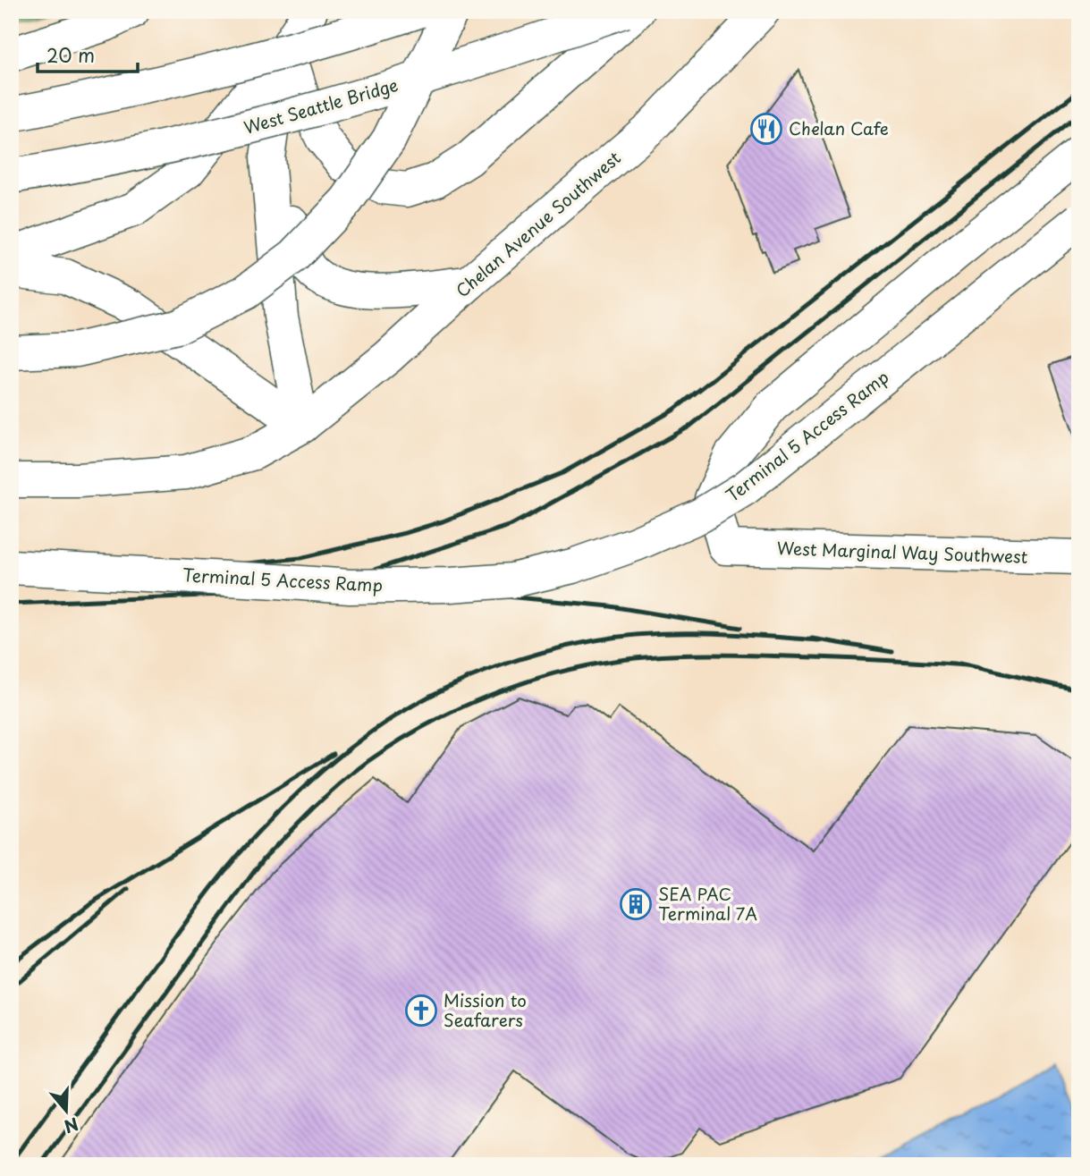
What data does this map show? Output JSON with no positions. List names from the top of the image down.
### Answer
{
  "streets": {
    "main road": [
      "West Seattle Bridge",
      "Chelan Avenue Southwest",
      "Terminal 5 Access Ramp",
      "West Marginal Way Southwest"
    ]
  },
  "places": {
    "restaurant": ["Chelan Cafe"],
    "building": ["SEA PAC Terminal 7A"],
    "church": ["Mission to Seafarers"]
  },
  "scale_bar": "20 m",
  "north": "bottom"
}
